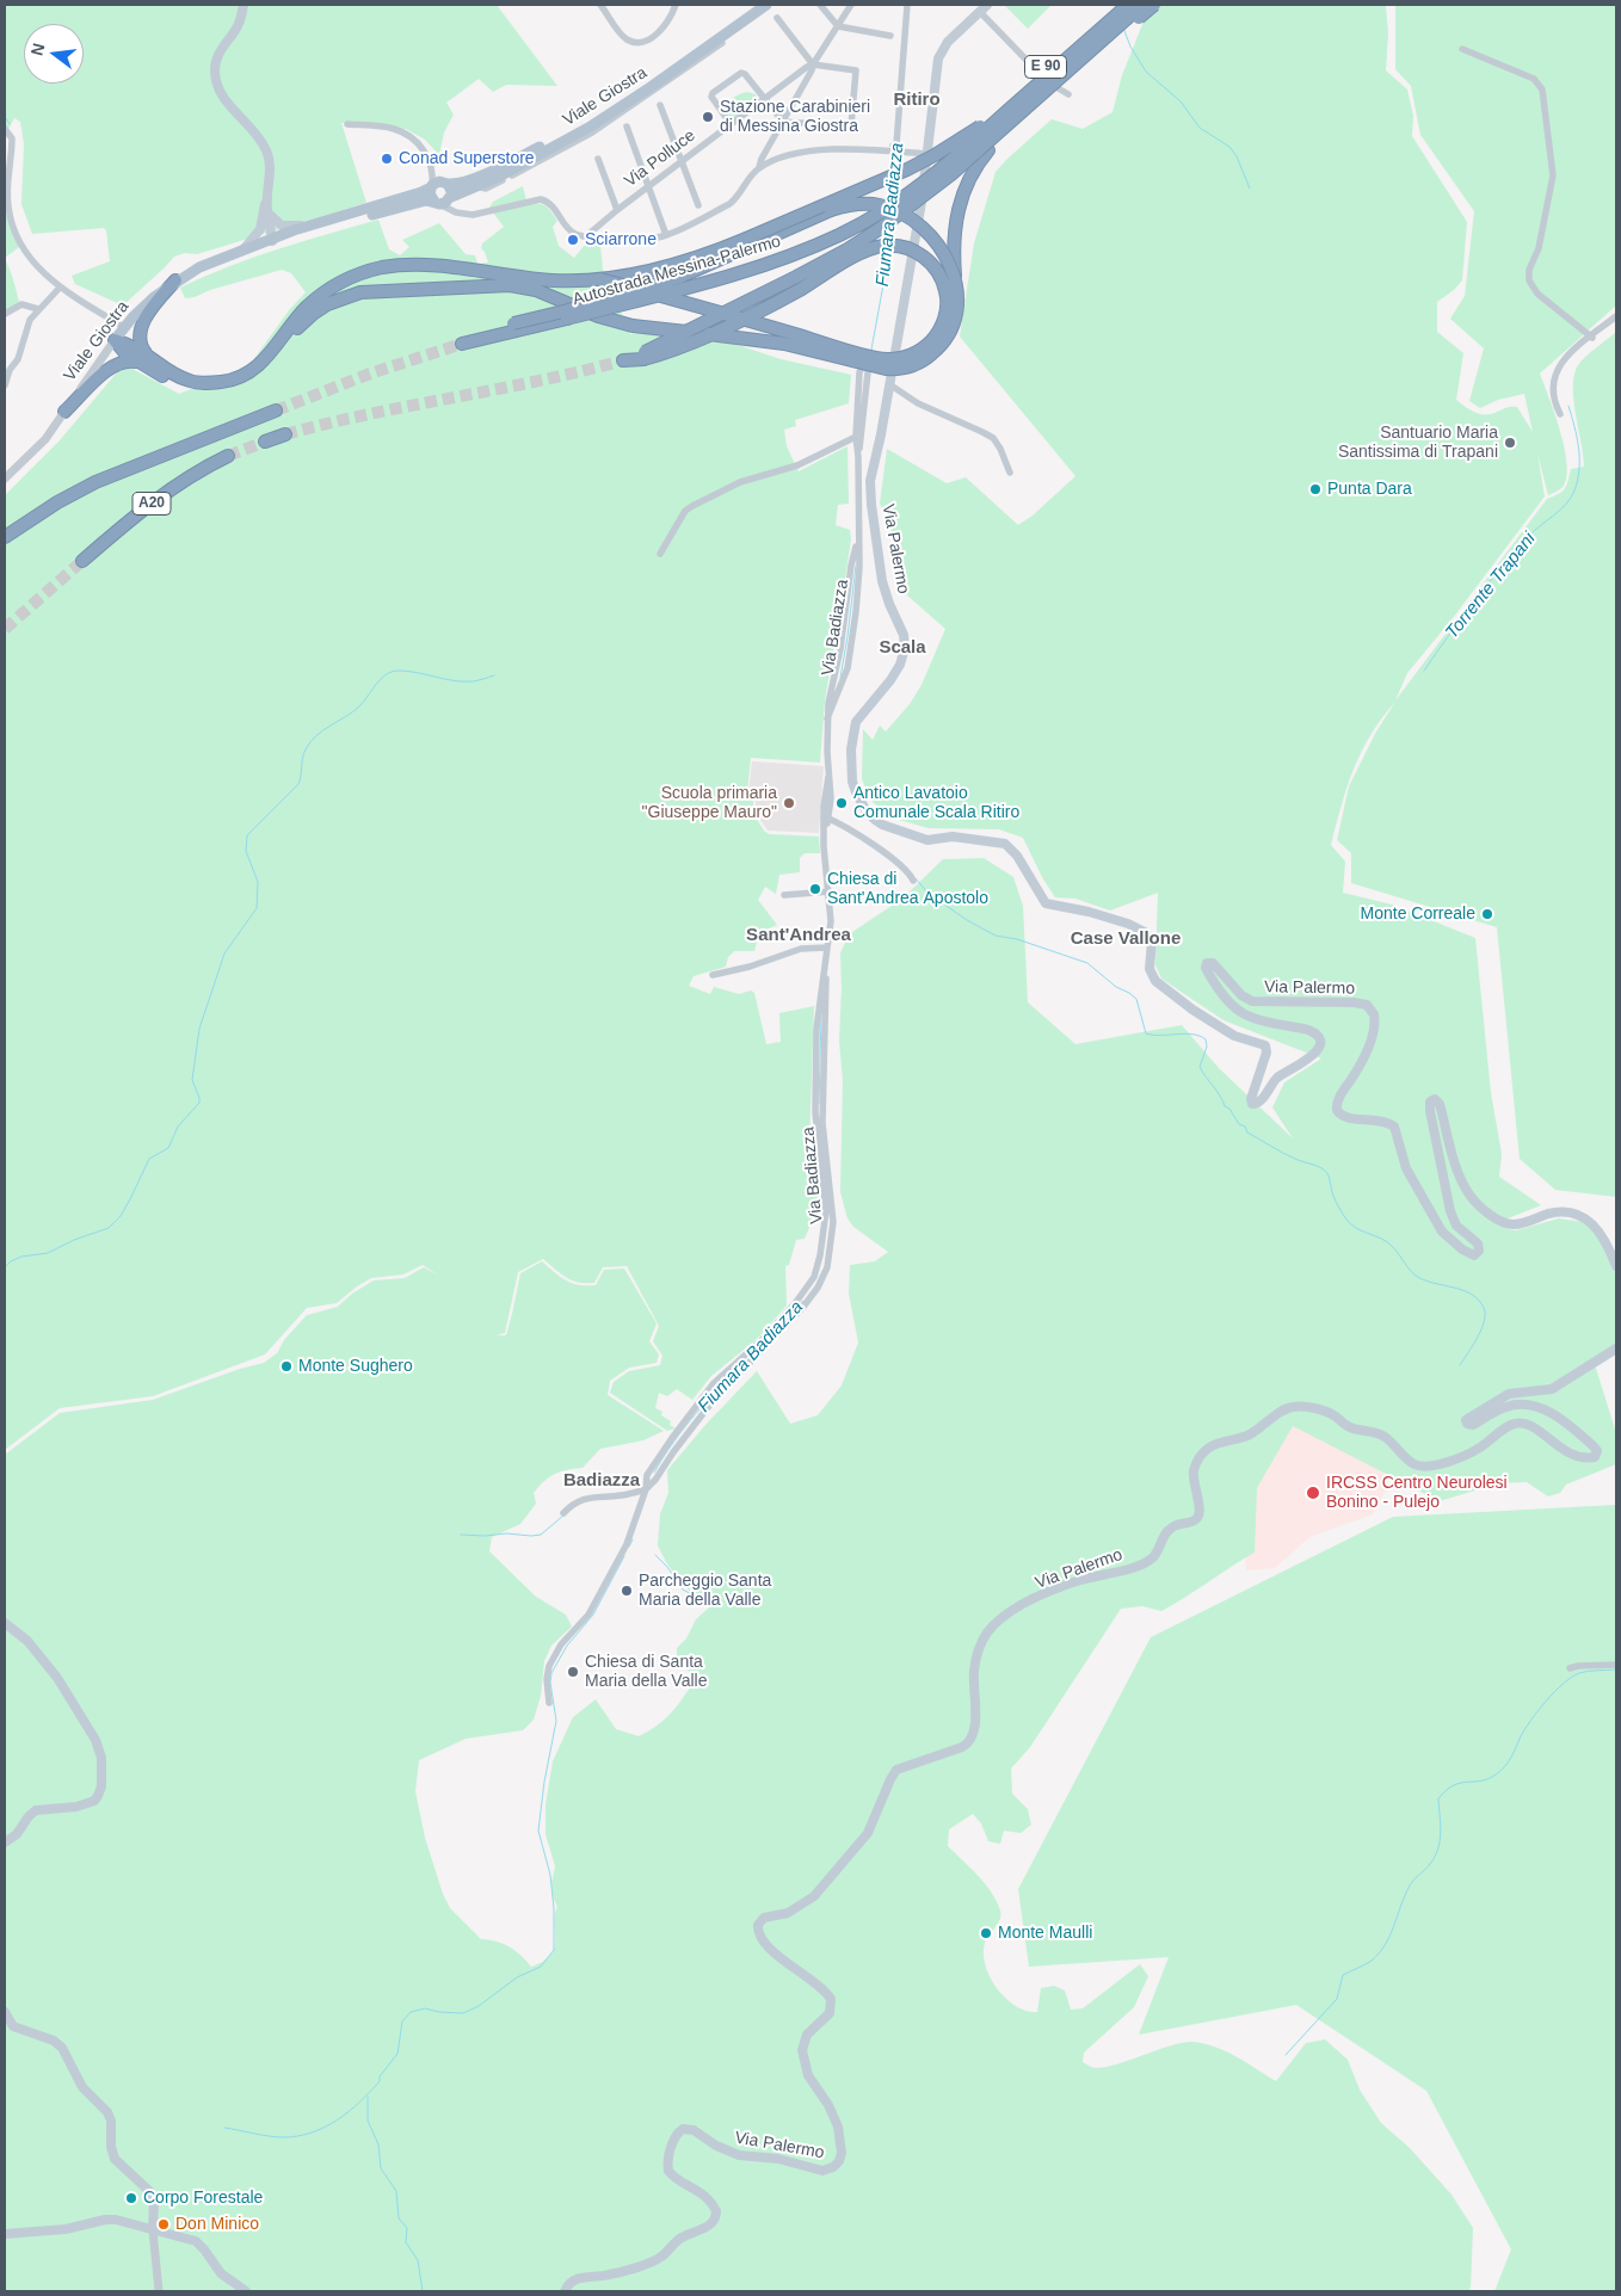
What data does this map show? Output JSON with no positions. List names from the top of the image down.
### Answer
{
  "streets": {
    "highway": ["E 90", "Autostrada Messina-Palermo", "A20"],
    "main road": ["Viale Giostra", "Via Palermo"],
    "street": ["Via Polluce", "Via Badiazza"]
  },
  "districts": [
    "Ritiro",
    "Scala",
    "Sant'Andrea",
    "Case Vallone",
    "Badiazza"
  ],
  "water": ["Fiumara Badiazza", "Torrente Trapani"],
  "places": [
    "Stazione Carabinieri di Messina Giostra",
    "Conad Superstore",
    "Sciarrone",
    "Santuario Maria Santissima di Trapani",
    "Punta Dara",
    "Scuola primaria \"Giuseppe Mauro\"",
    "Antico Lavatoio Comunale Scala Ritiro",
    "Chiesa di Sant'Andrea Apostolo",
    "Monte Correale",
    "Monte Sughero",
    "IRCSS Centro Neurolesi Bonino - Pulejo",
    "Parcheggio Santa Maria della Valle",
    "Chiesa di Santa Maria della Valle",
    "Monte Maulli",
    "Corpo Forestale",
    "Don Minico"
  ],
  "north": "left"
}
